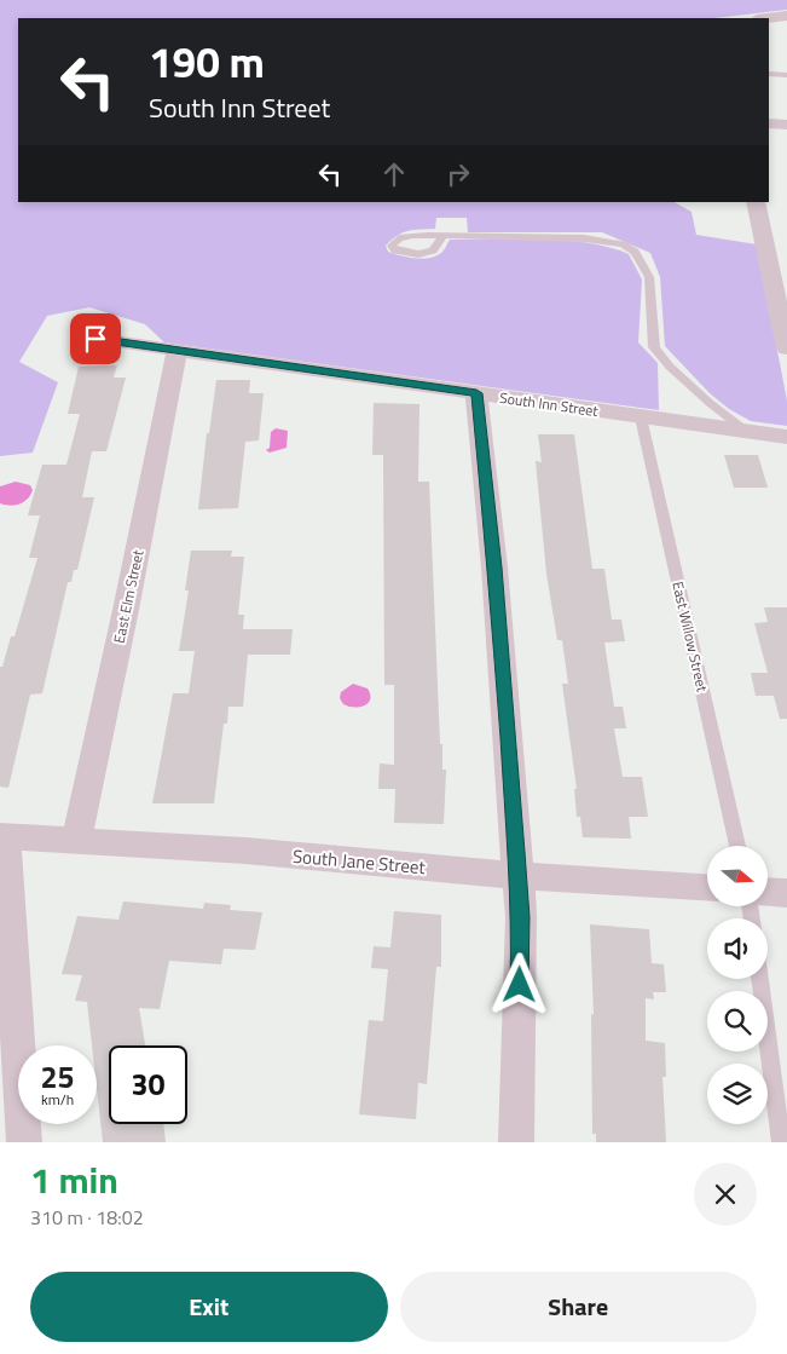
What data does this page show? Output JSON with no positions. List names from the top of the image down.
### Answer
{
  "streets": {
    "street": ["South Inn Street", "East Elm Street", "South Jane Street"],
    "lane": ["East Willow Street"]
  },
  "crossings": [
    ["South Inn Street", "East Elm Street"],
    ["South Inn Street", "East Willow Street"],
    ["East Elm Street", "South Jane Street"]
  ],
  "north": "right",
  "page": {
    "turn": ["190 m", "South Inn Street"],
    "speed": "25 km/h",
    "limit": "30",
    "heading": ["1 min", "310 m · 18:02"],
    "buttons": ["Exit", "Share"]
  }
}
